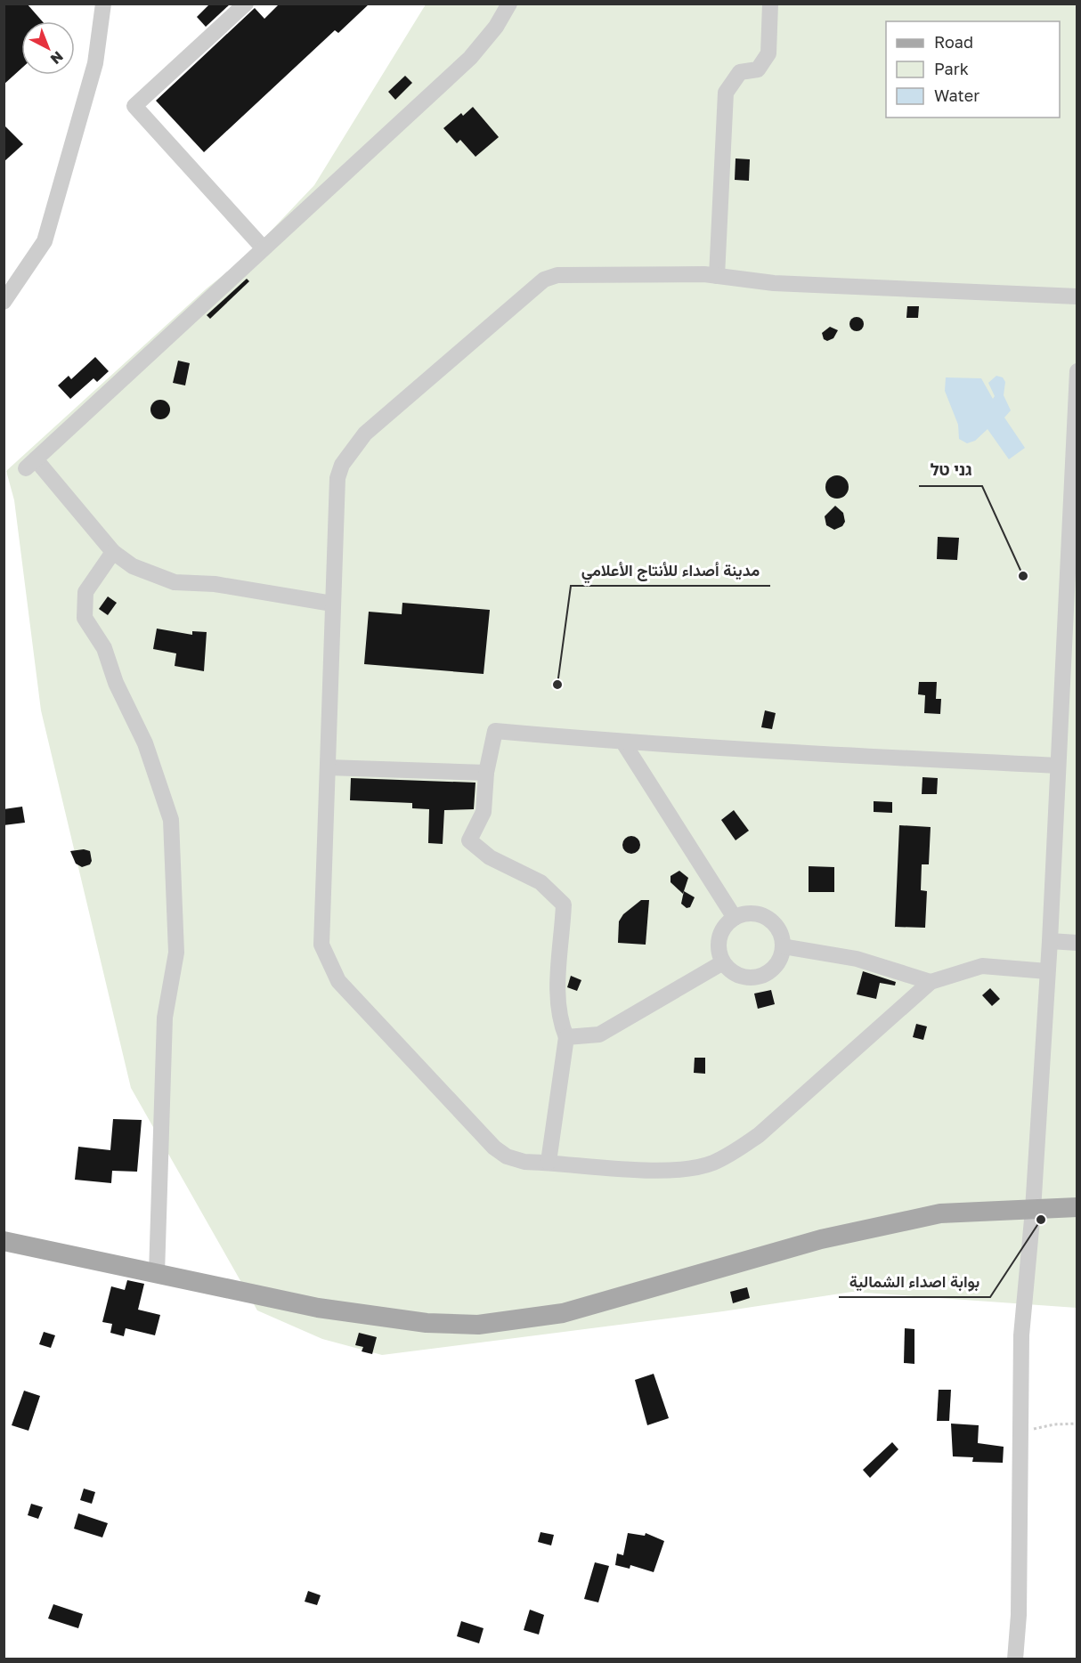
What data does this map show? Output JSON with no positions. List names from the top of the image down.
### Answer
{
  "places": ["גני טל", "مدينة أصداء للأنتاج الأعلامي", "بوابة اصداء الشمالية"],
  "legend": ["Road", "Park", "Water"],
  "north": "bottom right"
}
